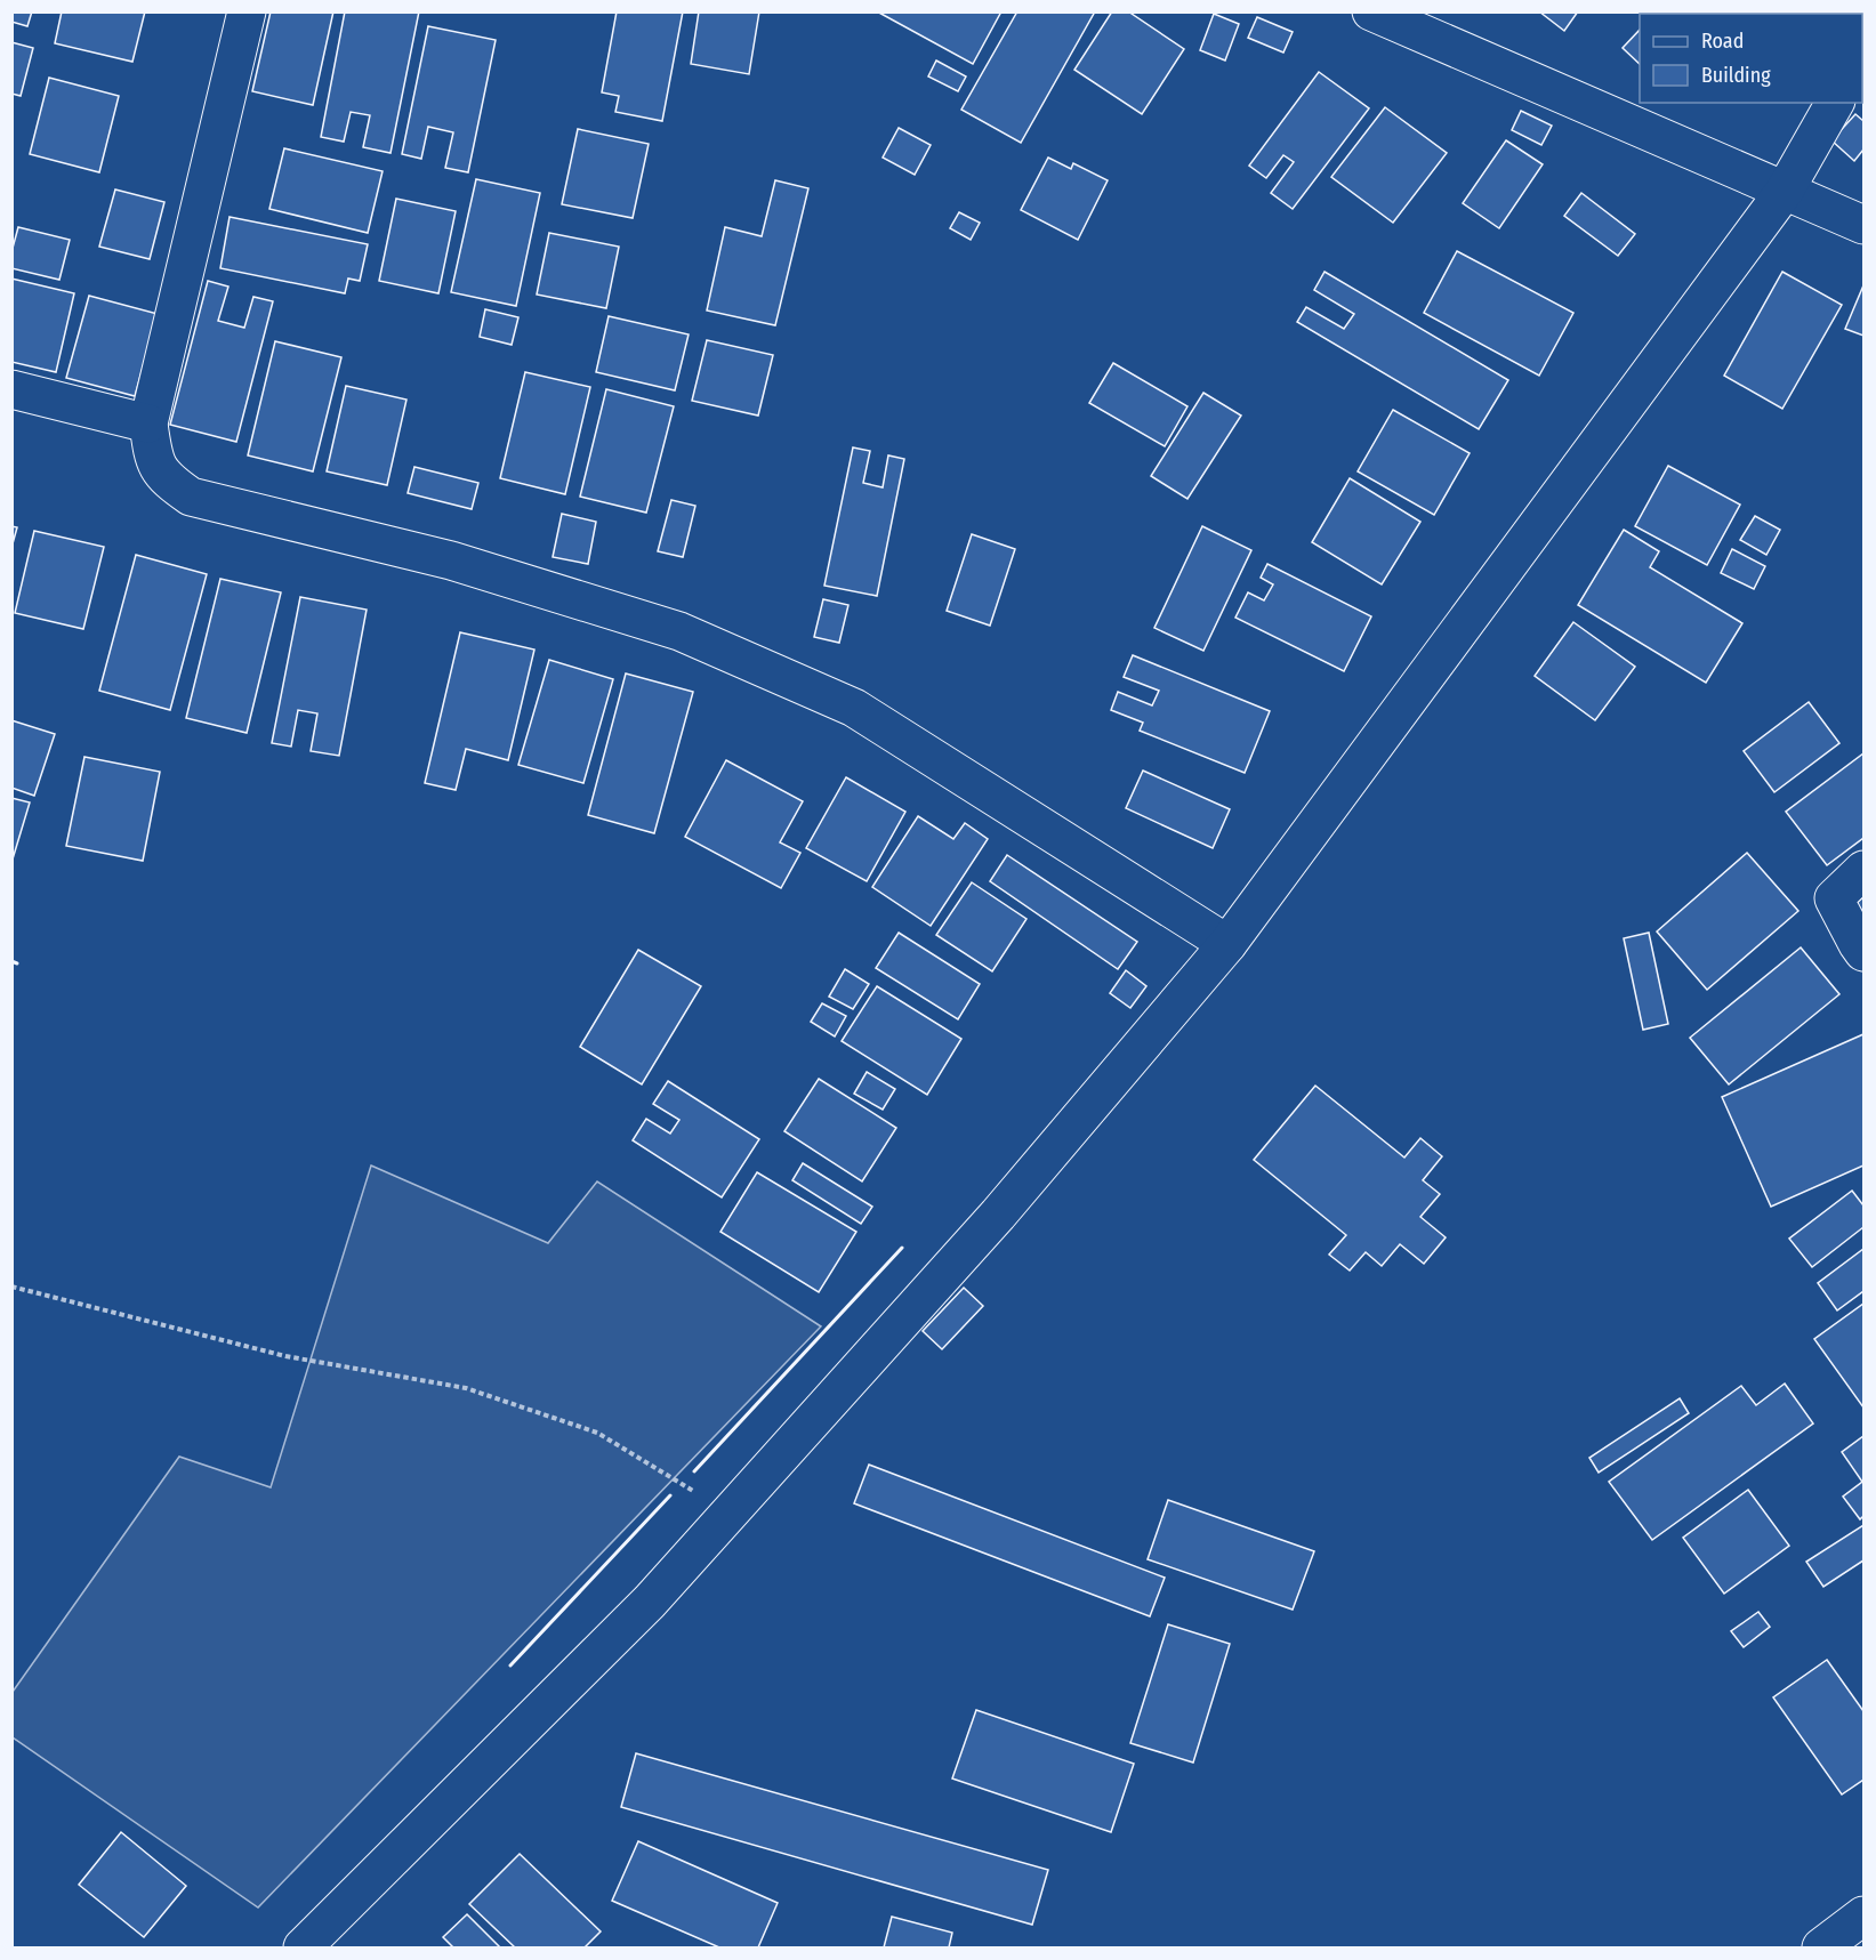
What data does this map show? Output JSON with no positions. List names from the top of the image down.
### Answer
{
  "legend": ["Road", "Building"]
}
